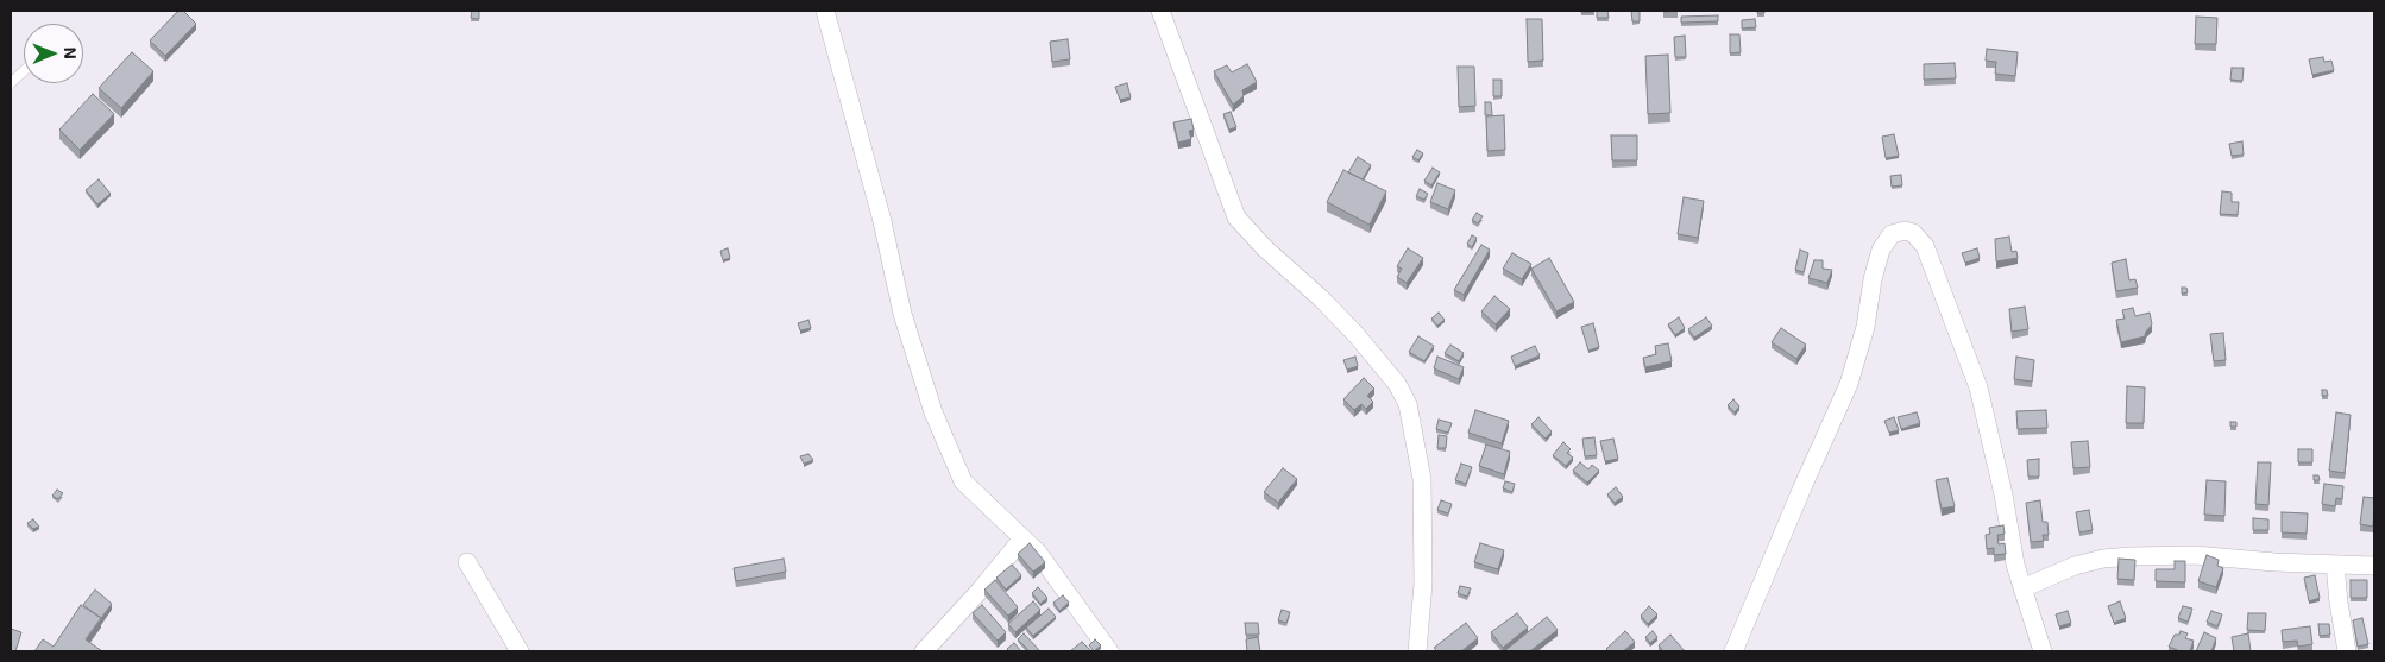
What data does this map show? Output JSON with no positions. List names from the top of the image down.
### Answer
{
  "north": "right"
}
